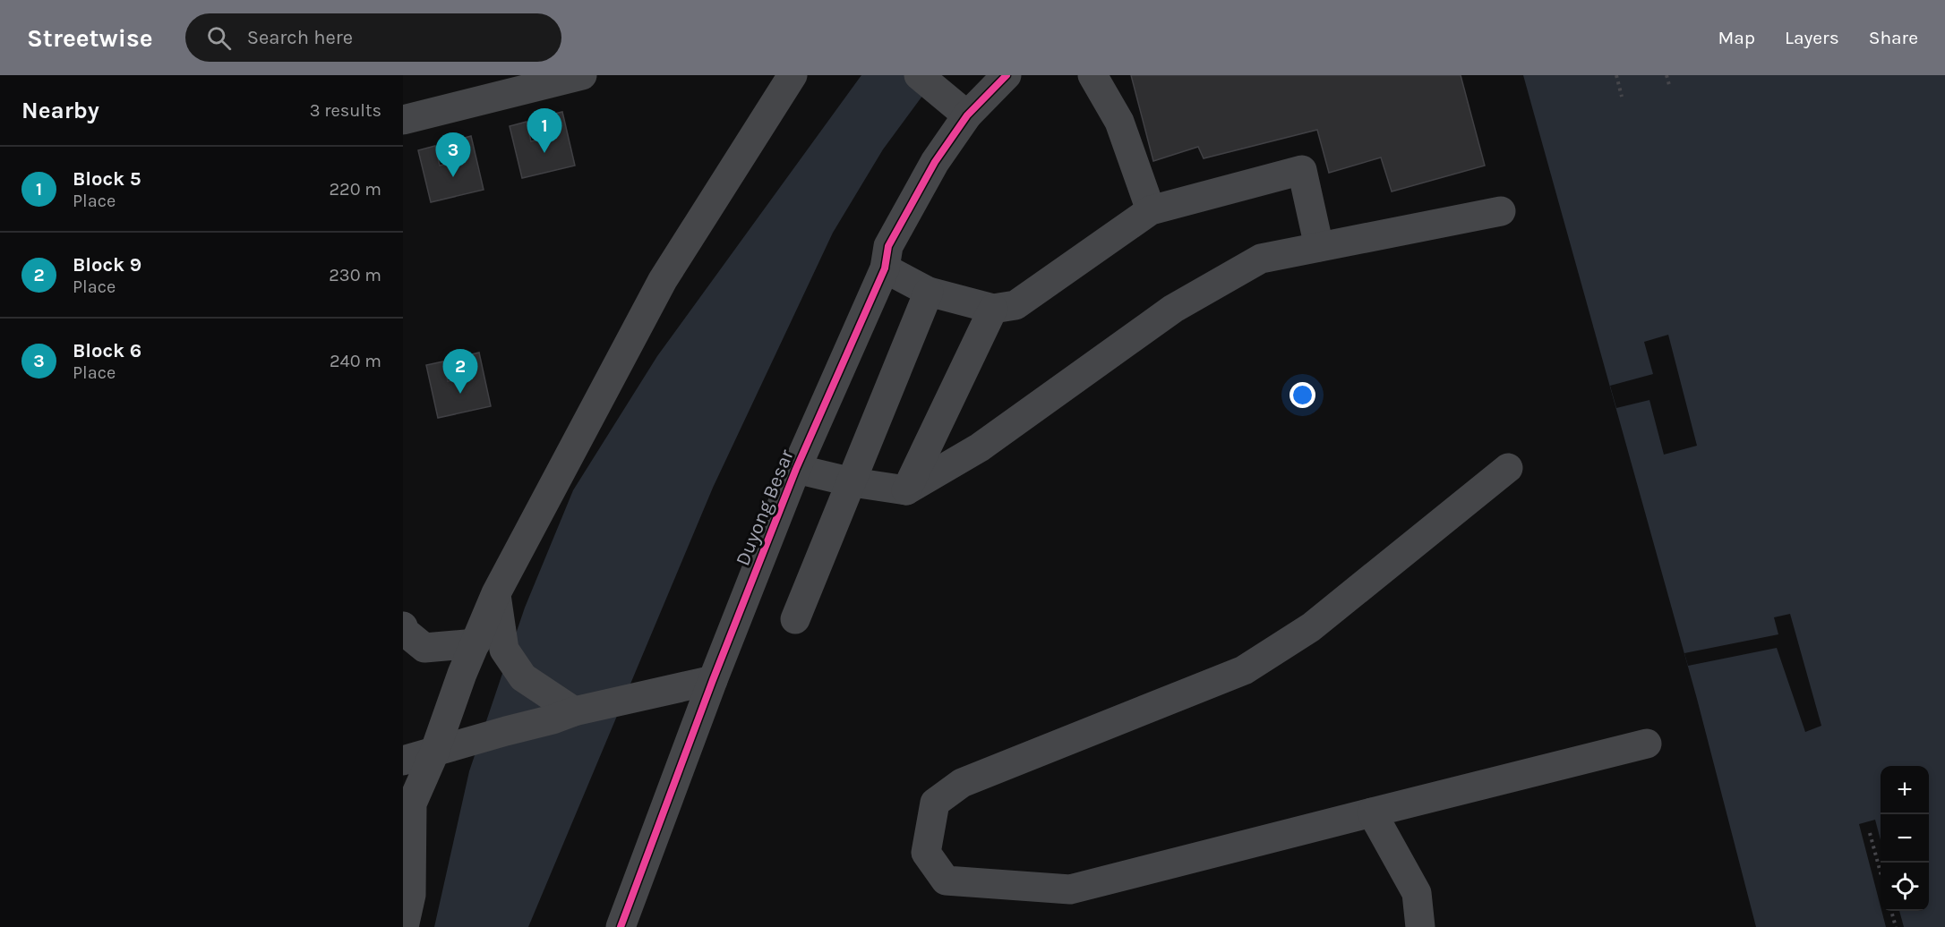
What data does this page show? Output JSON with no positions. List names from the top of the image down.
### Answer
{
  "streets": {
    "street": ["Duyong Besar"]
  },
  "page": {
    "header": "Streetwise",
    "search": "Search here",
    "nav": ["Map", "Layers", "Share"],
    "heading": ["Nearby", "3 results"],
    "pins": ["1", "3", "2"],
    "list": [
      {
        "mark": "1",
        "name": "Block 5",
        "note": "Place",
        "value": "220 m"
      },
      {
        "mark": "2",
        "name": "Block 9",
        "note": "Place",
        "value": "230 m"
      },
      {
        "mark": "3",
        "name": "Block 6",
        "note": "Place",
        "value": "240 m"
      }
    ],
    "map_buttons": ["+", "−"]
  }
}
